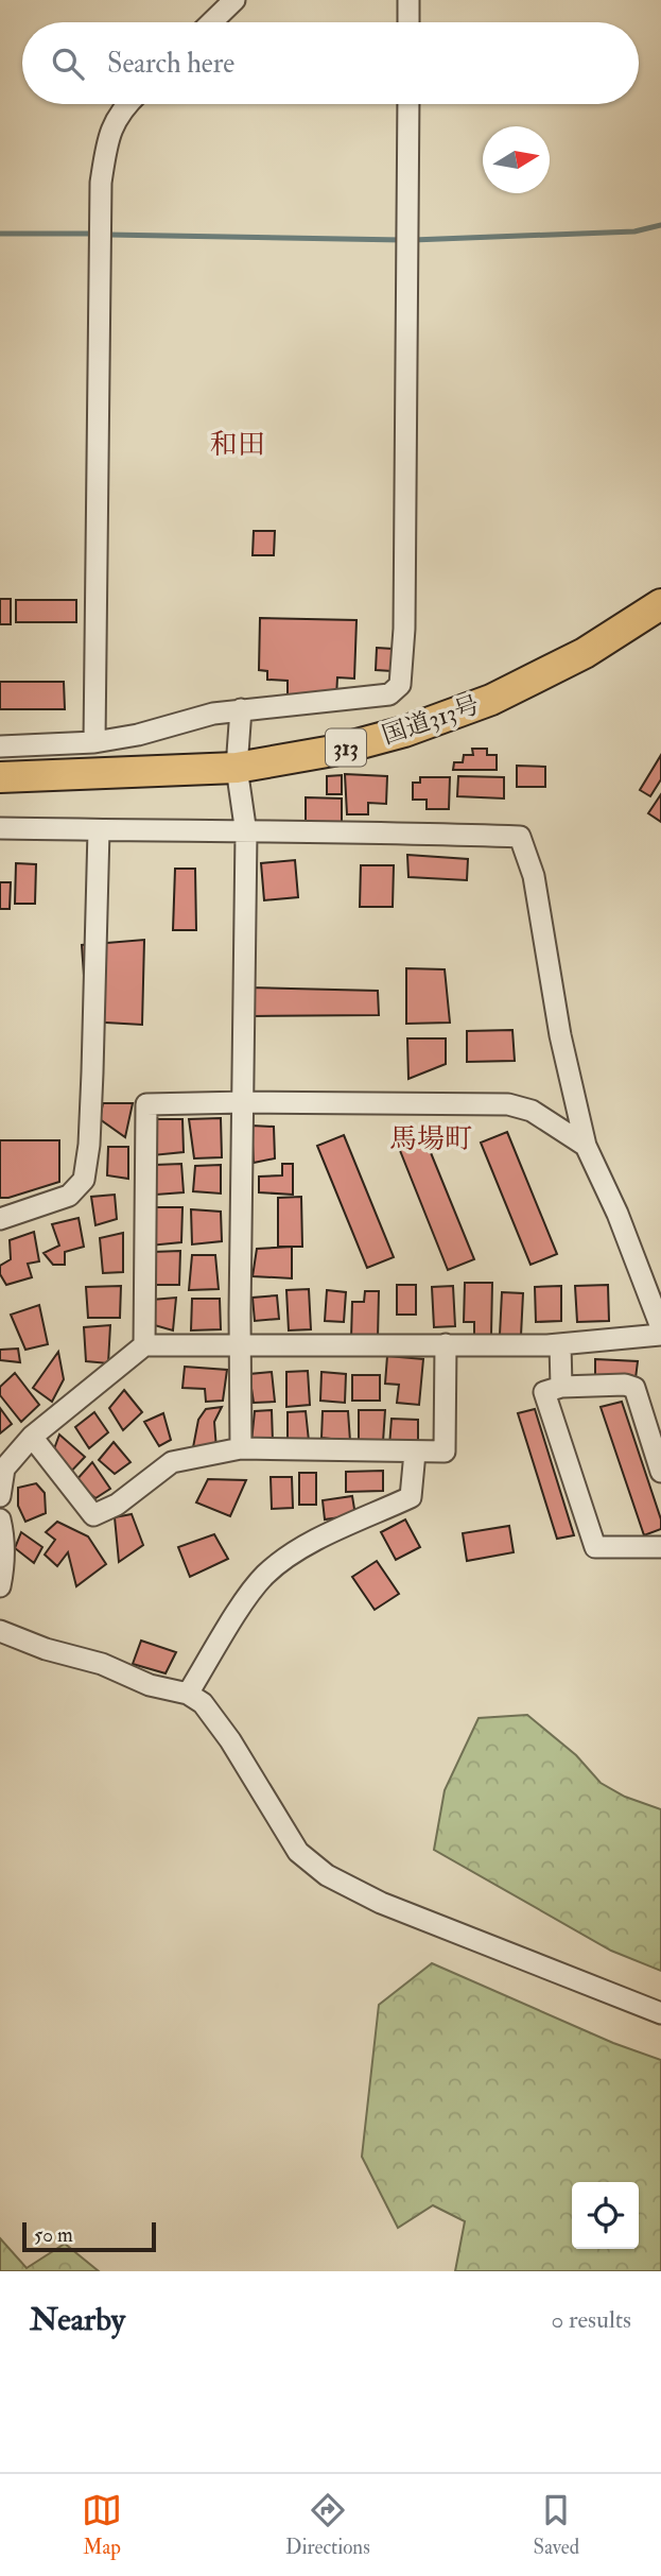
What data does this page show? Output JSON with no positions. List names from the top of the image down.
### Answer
{
  "streets": {
    "highway": ["国道313号", "313"]
  },
  "districts": ["和田", "馬場町"],
  "scale_bar": "50 m",
  "north": "right",
  "page": {
    "search": "Search here",
    "scale": "50 m",
    "heading": ["Nearby", "0 results"],
    "nav": ["Map", "Directions", "Saved"]
  }
}
